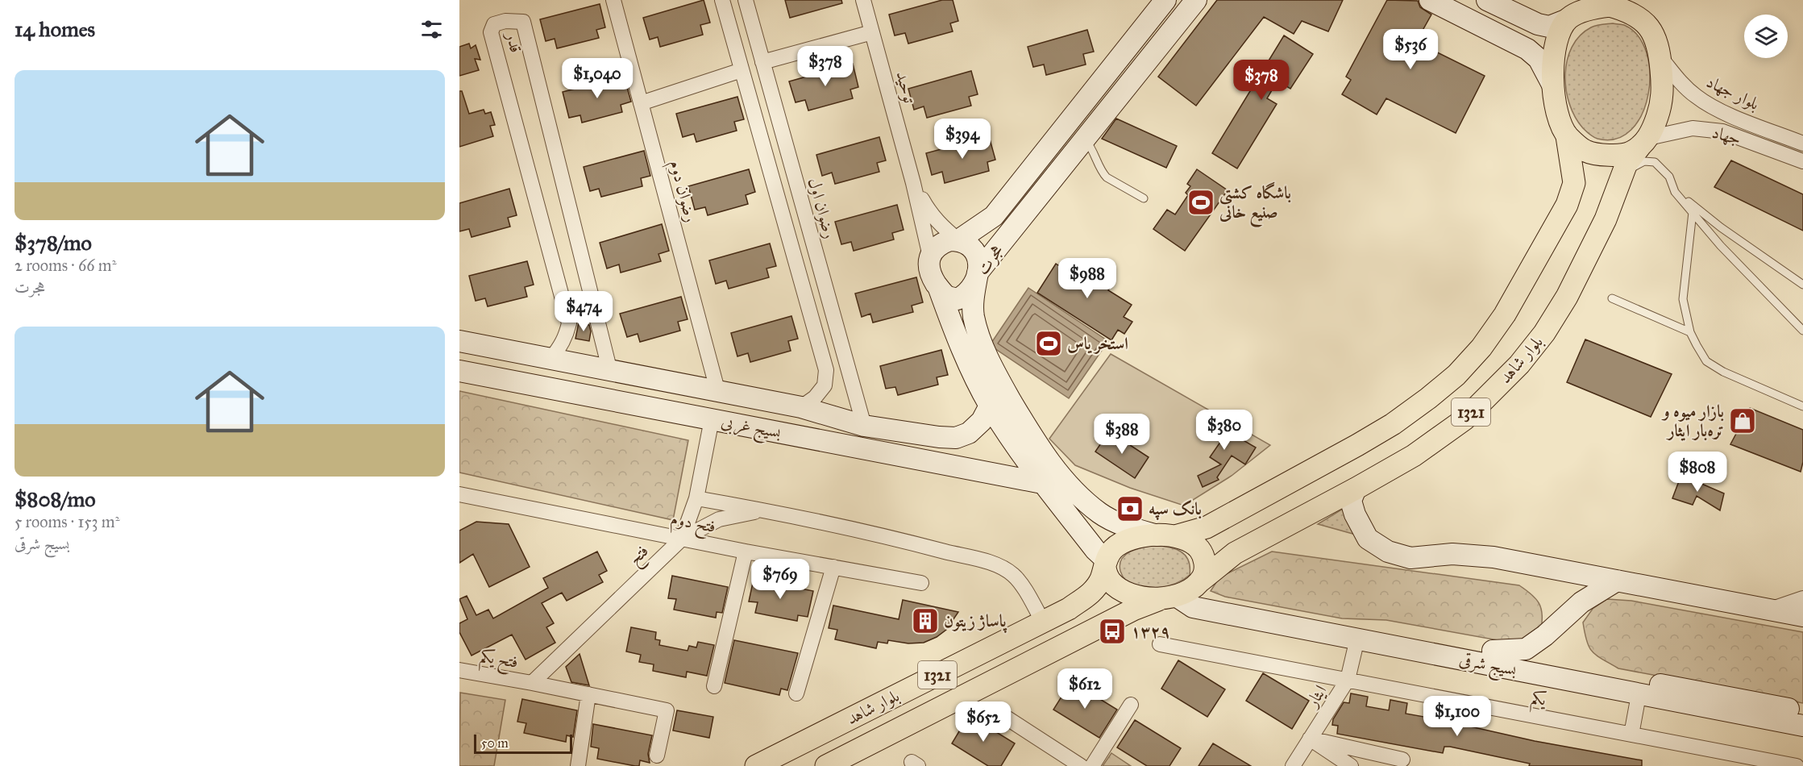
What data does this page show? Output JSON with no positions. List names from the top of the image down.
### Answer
{
  "streets": {
    "main road": [
      "هجرت",
      "بلوار شاهد",
      "1321",
      "بسیج غربی",
      "بسیج شرقی"
    ],
    "street": [
      "قدر",
      "توحید",
      "بلوار جهاد",
      "جهاد",
      "رضوان دوم",
      "رضوان اول",
      "فتح دوم",
      "فتح",
      "فتح یکم",
      "ایثار",
      "یکم"
    ]
  },
  "crossings": [
    ["قدر", "بسیج غربی"],
    ["بلوار جهاد", "جهاد"],
    ["بلوار جهاد", "بلوار شاهد"],
    ["بلوار جهاد", "1321"],
    ["جهاد", "بلوار شاهد"],
    ["جهاد", "1321"],
    ["رضوان دوم", "بسیج غربی"],
    ["رضوان اول", "بسیج غربی"],
    ["هجرت", "بلوار شاهد"],
    ["هجرت", "1321"],
    ["هجرت", "بسیج شرقی"],
    ["بلوار شاهد", "1321"],
    ["بلوار شاهد", "بسیج شرقی"],
    ["1321", "بسیج شرقی"],
    ["بسیج غربی", "فتح"],
    ["فتح دوم", "فتح"],
    ["فتح", "فتح یکم"],
    ["بسیج شرقی", "ایثار"],
    ["ایثار", "یکم"]
  ],
  "places": {
    "sports": ["باشگاه کشتی صنیع خانی", "استخر یاس"],
    "shop": ["بازار میوه و تره‌بار ایثار"],
    "bank": ["بانک سپه"],
    "building": ["پاساژ زیتون"],
    "bus stop": ["۱۳۲۹"]
  },
  "scale_bar": "50 m",
  "page": {
    "heading": "14 homes",
    "price": [
      "$536",
      "$378",
      "$1,040",
      "$378",
      "$394",
      "$988",
      "$474",
      "$380",
      "$388",
      "$808",
      "$769",
      "$612",
      "$1,100",
      "$652"
    ],
    "list": [
      {
        "name": "$378/mo",
        "note": "2 rooms · 66 m² · هجرت"
      },
      {
        "name": "$808/mo",
        "note": "5 rooms · 153 m² · بسیج شرقی"
      }
    ],
    "scale": "50 m"
  }
}
